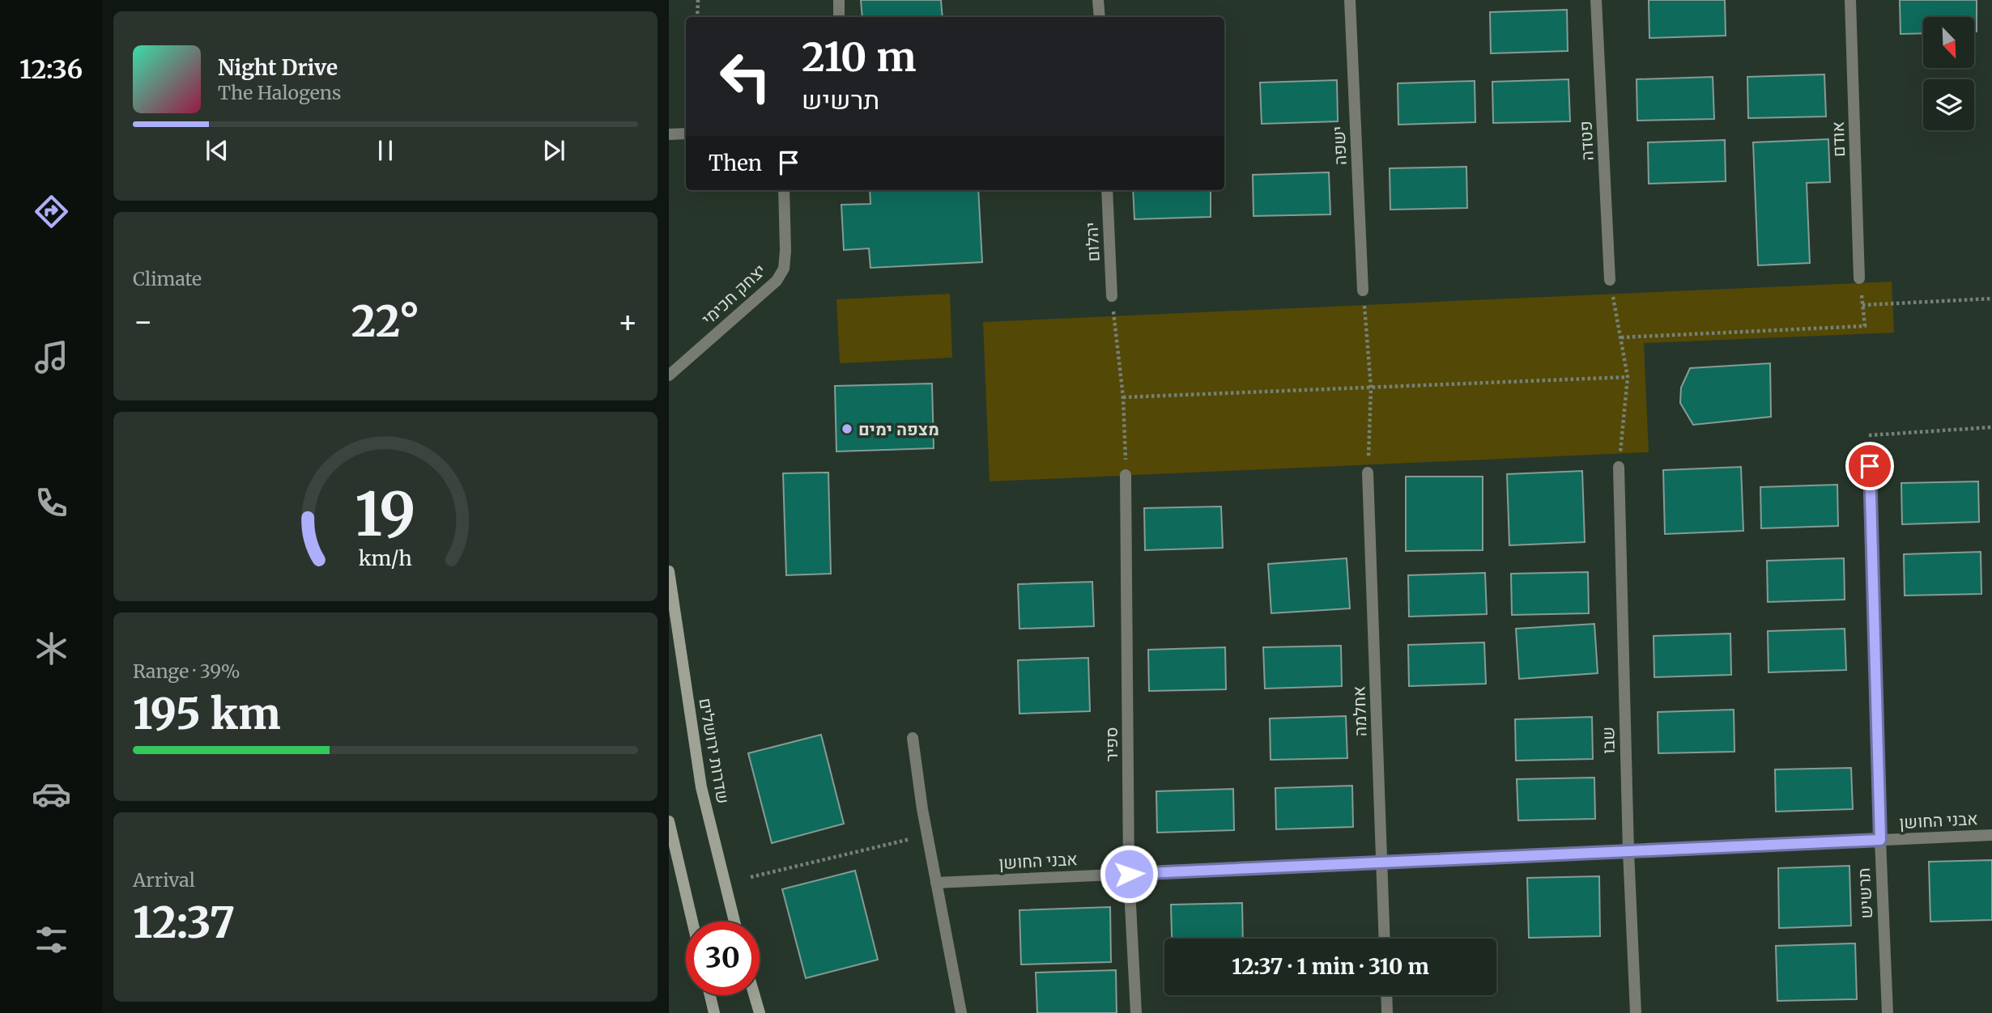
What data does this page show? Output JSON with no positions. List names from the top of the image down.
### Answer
{
  "streets": {
    "main road": ["שדרות ירושלים"],
    "street": [
      "אודם",
      "פטדה",
      "ישפה",
      "יהלום",
      "יצחק חכימי",
      "אחלמה",
      "שבו",
      "ספיר",
      "אבני החושן",
      "תרשיש"
    ]
  },
  "crossings": [
    ["אחלמה", "אבני החושן"],
    ["שבו", "אבני החושן"],
    ["ספיר", "אבני החושן"],
    ["אבני החושן", "תרשיש"]
  ],
  "places": ["מצפה ימים"],
  "north": "bottom right",
  "page": {
    "tabs": "12:36",
    "turn": ["210 m", "תרשיש"],
    "song": ["Night Drive", "The Halogens"],
    "then": "Then",
    "tile": [
      "Climate",
      ["Range · 39%", "195 km"],
      ["Arrival", "12:37"]
    ],
    "heat": ["−", "22°", "+"],
    "limit": "30",
    "trip": "12:37 · 1 min · 310 m",
    "gauge": ["19", "km/h"]
  }
}
